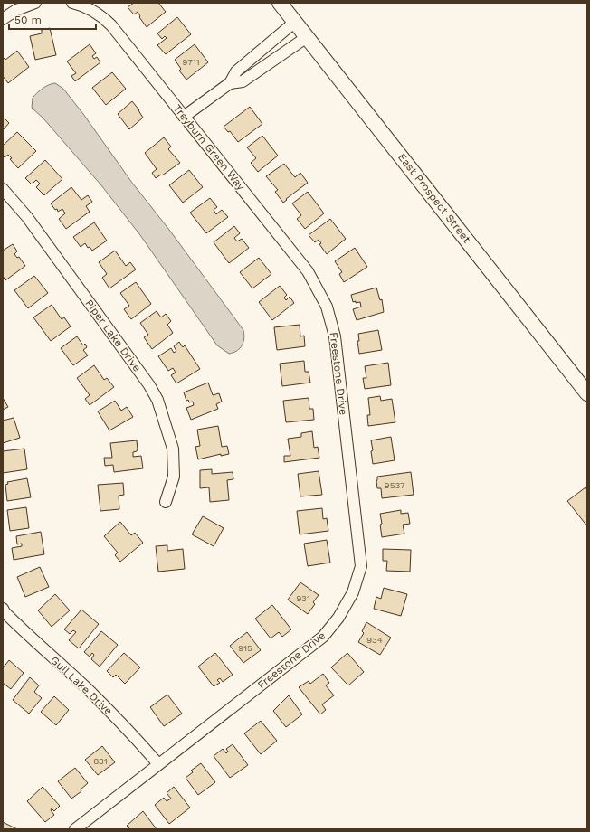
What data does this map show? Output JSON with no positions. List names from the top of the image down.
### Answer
{
  "streets": {
    "street": [
      "Treyburn Green Way",
      "East Prospect Street",
      "Piper Lake Drive",
      "Freestone Drive",
      "Gull Lake Drive"
    ]
  },
  "crossings": [
    ["Treyburn Green Way", "Freestone Drive"],
    ["Freestone Drive", "Gull Lake Drive"]
  ],
  "house_numbers": [
    "9711",
    "9537",
    "931",
    "934",
    "915",
    "831"
  ],
  "scale_bar": "50 m"
}
